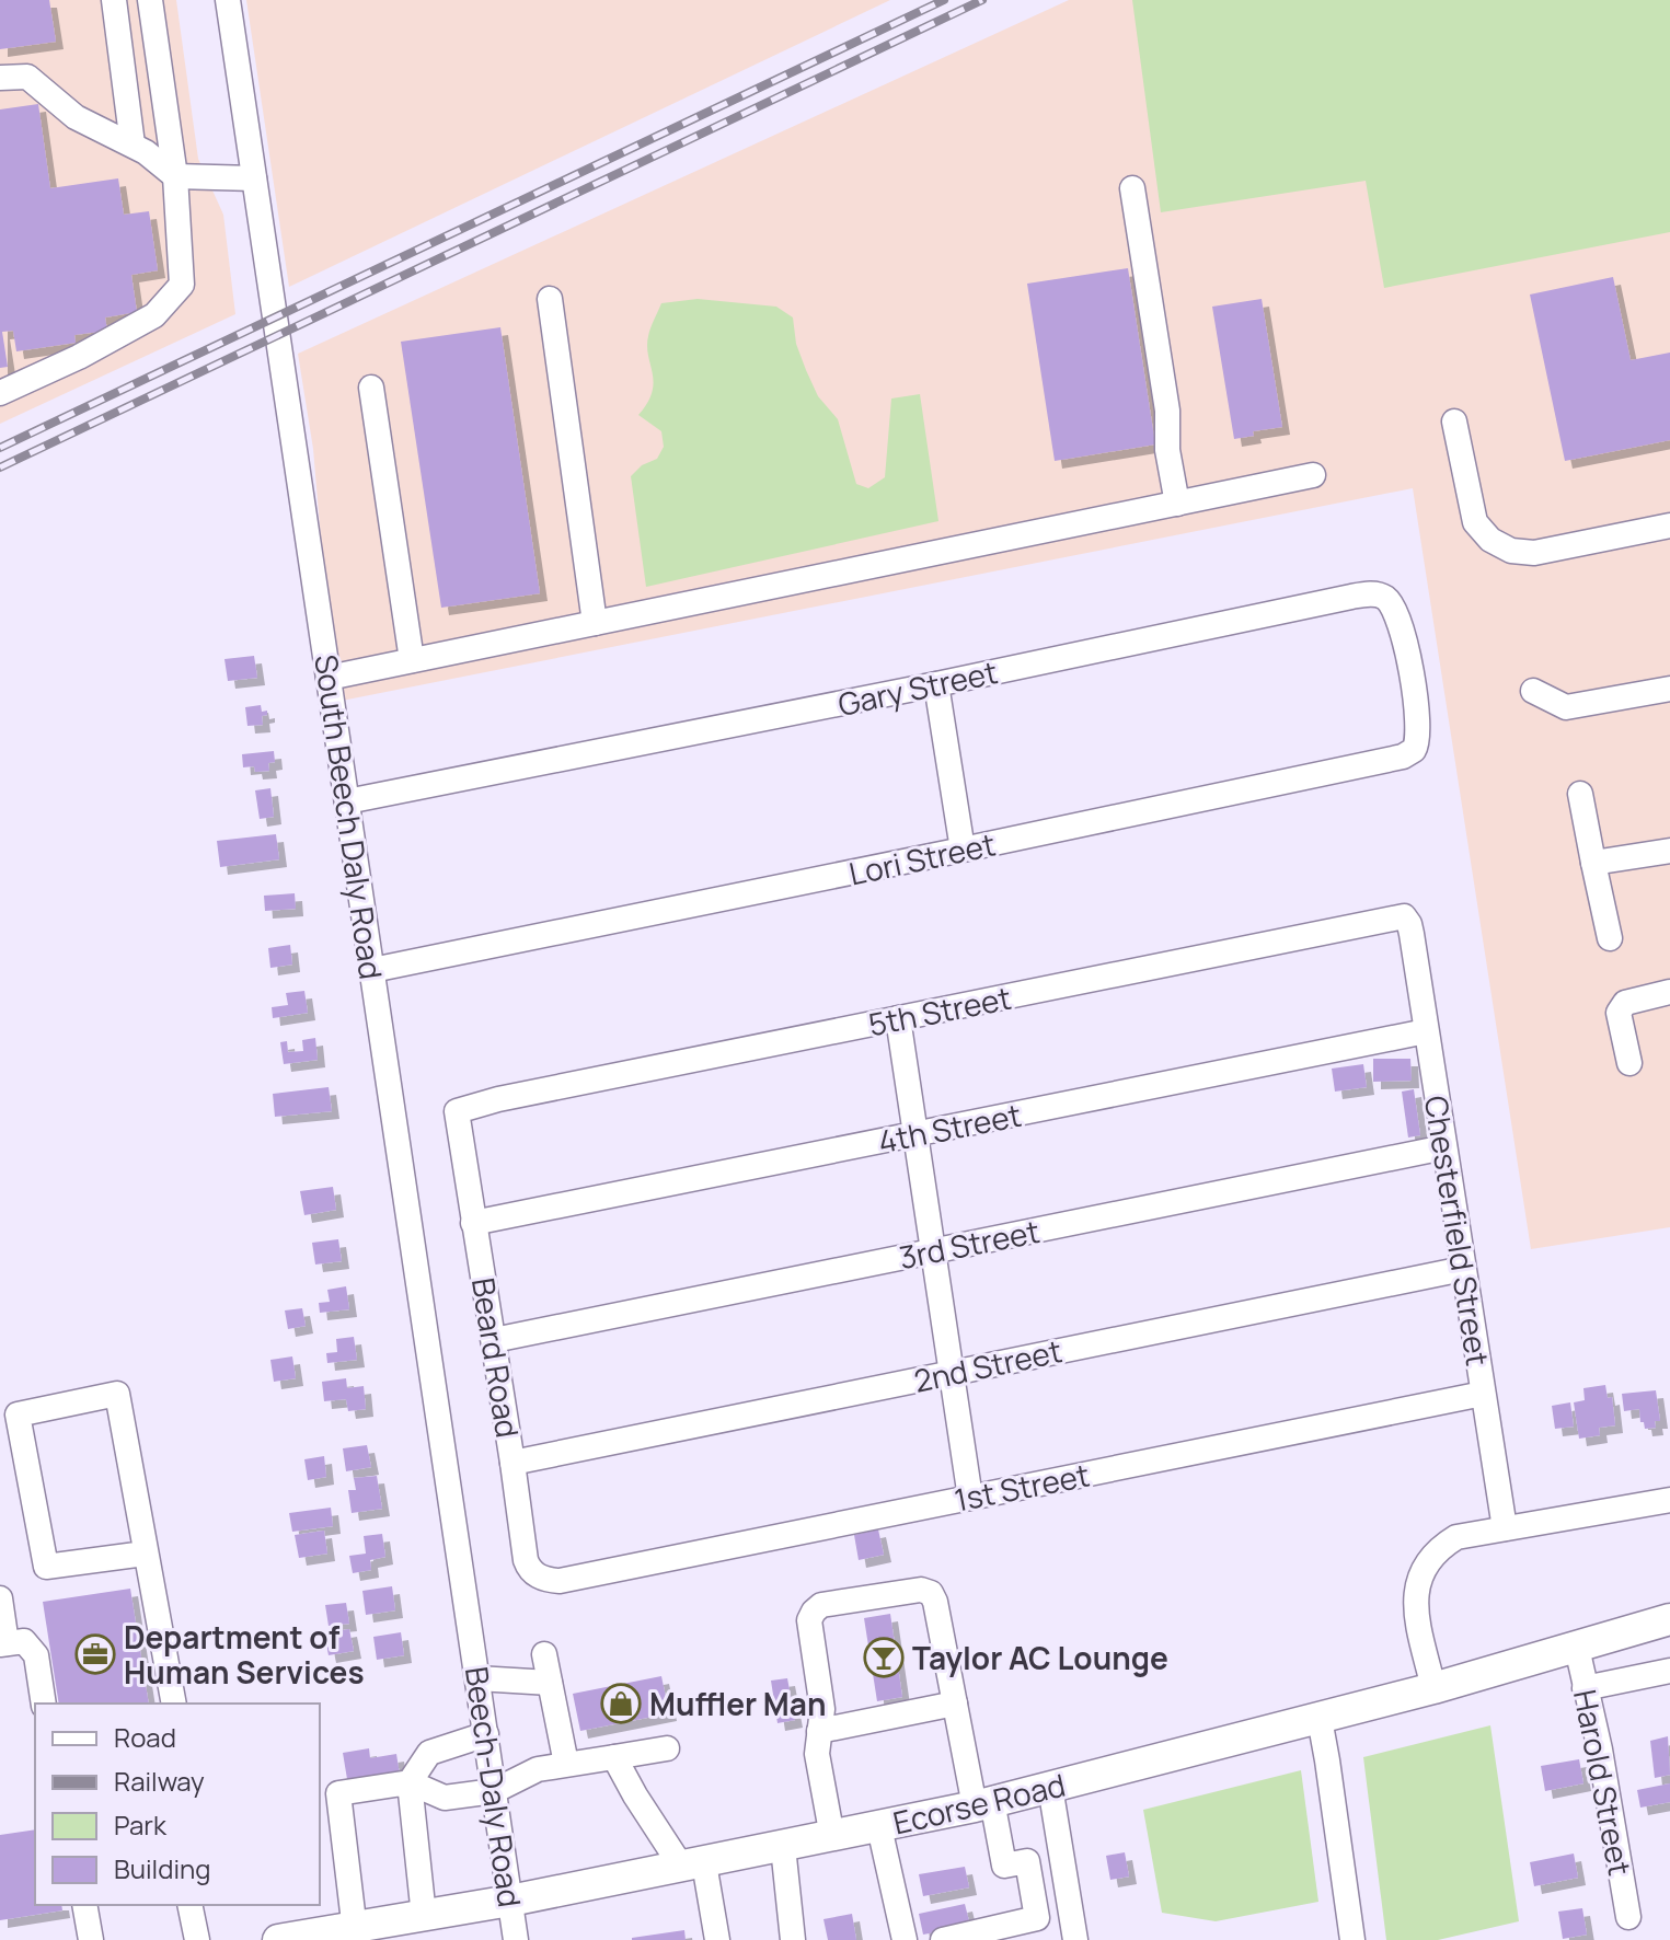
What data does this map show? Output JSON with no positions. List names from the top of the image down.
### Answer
{
  "streets": {
    "main road": ["Ecorse Road"],
    "street": [
      "Gary Street",
      "South Beech Daly Road",
      "Lori Street",
      "5th Street",
      "4th Street",
      "Chesterfield Street",
      "3rd Street",
      "Beard Road",
      "2nd Street",
      "1st Street",
      "Harold Street",
      "Beech-Daly Road"
    ]
  },
  "crossings": [
    ["Gary Street", "South Beech Daly Road"],
    ["Gary Street", "Lori Street"],
    ["South Beech Daly Road", "Lori Street"],
    ["South Beech Daly Road", "Beech-Daly Road"],
    ["5th Street", "Chesterfield Street"],
    ["5th Street", "Beard Road"],
    ["4th Street", "Chesterfield Street"],
    ["4th Street", "Beard Road"],
    ["Chesterfield Street", "3rd Street"],
    ["Chesterfield Street", "2nd Street"],
    ["Chesterfield Street", "1st Street"],
    ["3rd Street", "Beard Road"],
    ["Beard Road", "2nd Street"],
    ["Beard Road", "1st Street"],
    ["Harold Street", "Ecorse Road"],
    ["Beech-Daly Road", "Ecorse Road"]
  ],
  "places": {
    "office": ["Department of Human Services"],
    "bar": ["Taylor AC Lounge"],
    "shop": ["Muffler Man"]
  },
  "legend": [
    "Road",
    "Railway",
    "Park",
    "Building"
  ]
}
